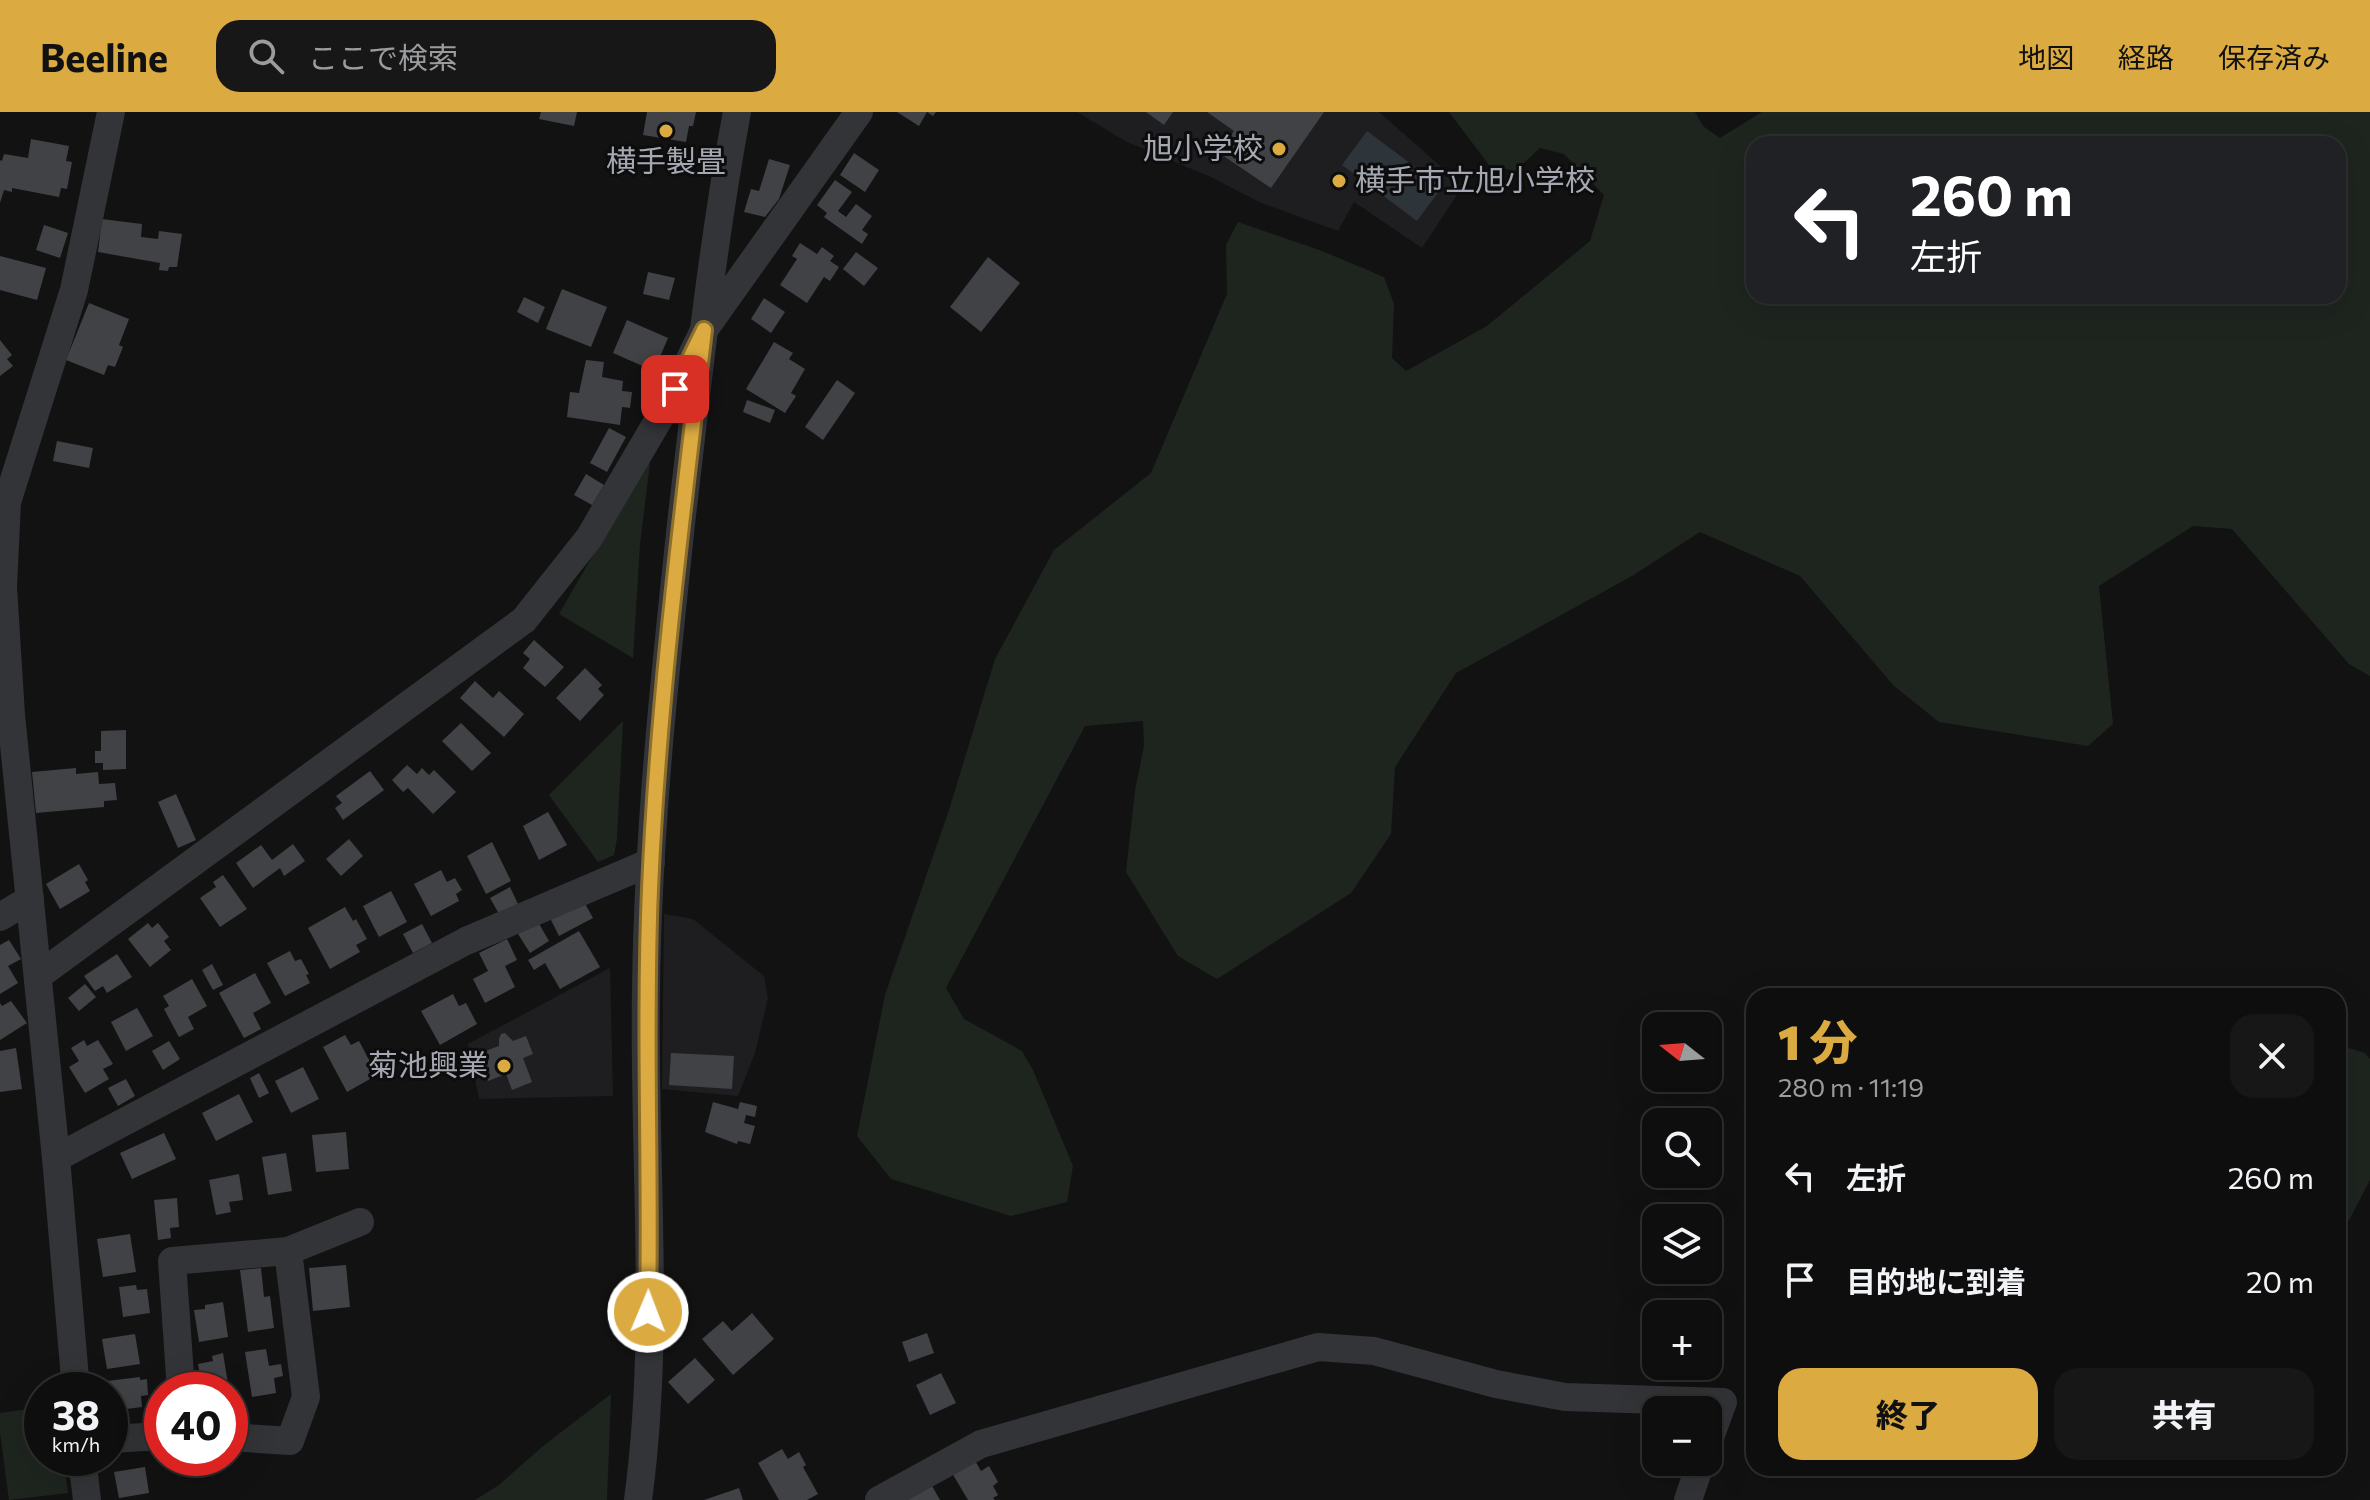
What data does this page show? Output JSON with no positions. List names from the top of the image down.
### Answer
{
  "places": [
    "横手製畳",
    "旭小学校",
    "横手市立旭小学校",
    "菊池興業"
  ],
  "north": "left",
  "page": {
    "header": "Beeline",
    "search": "ここで検索",
    "nav": ["地図", "経路", "保存済み"],
    "turn": ["260 m", "左折"],
    "heading": ["1 分", "280 m · 11:19"],
    "map_buttons": ["+", "−"],
    "list": [
      {
        "name": "左折",
        "value": "260 m"
      },
      {
        "name": "目的地に到着",
        "value": "20 m"
      }
    ],
    "buttons": ["終了", "共有"],
    "speed": "38 km/h",
    "limit": "40"
  }
}
